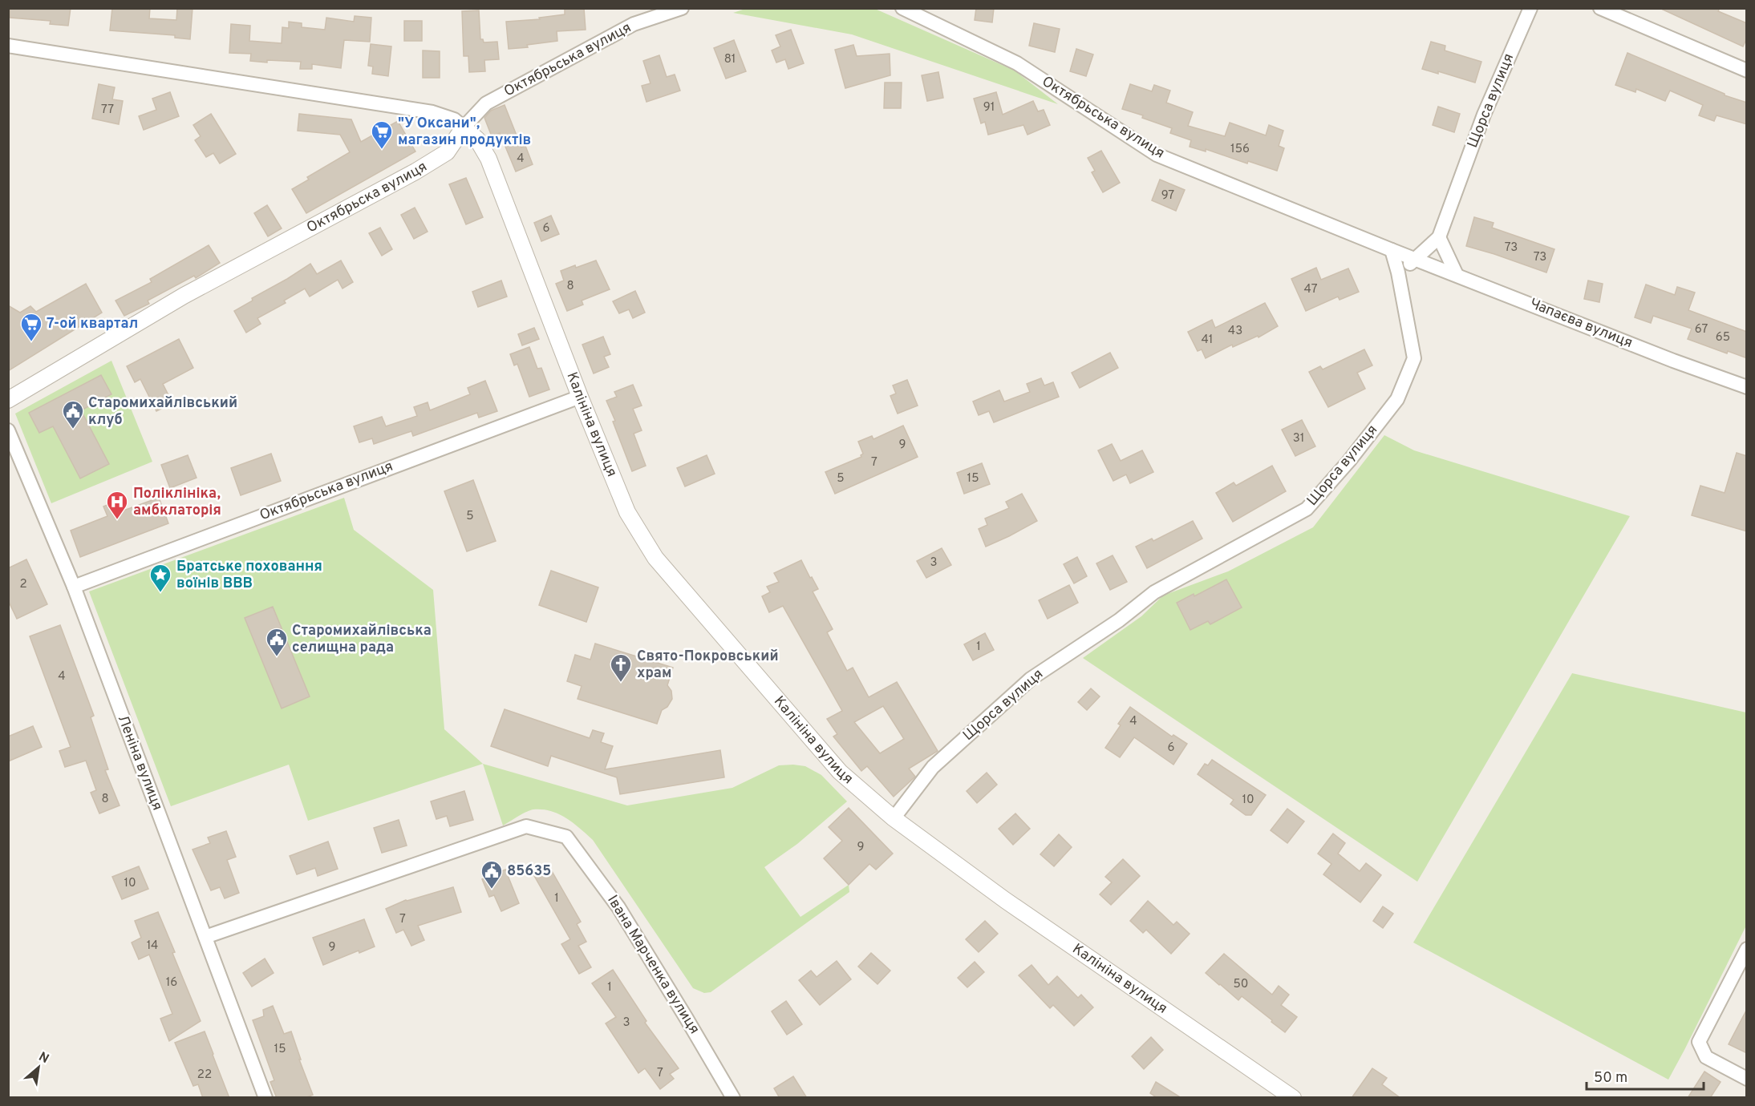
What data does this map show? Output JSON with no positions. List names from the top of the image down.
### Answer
{
  "streets": {
    "street": [
      "Октябрьська вулиця",
      "Щорса вулиця",
      "Октябрьска вулиця",
      "Чапаєва вулиця",
      "Калініна вулиця",
      "Леніна вулиця",
      "Івана Марченка вулиця"
    ]
  },
  "crossings": [
    ["Октябрьська вулиця", "Щорса вулиця"],
    ["Октябрьська вулиця", "Октябрьска вулиця"],
    ["Октябрьська вулиця", "Чапаєва вулиця"],
    ["Октябрьська вулиця", "Калініна вулиця"],
    ["Октябрьська вулиця", "Леніна вулиця"],
    ["Щорса вулиця", "Чапаєва вулиця"],
    ["Щорса вулиця", "Калініна вулиця"],
    ["Октябрьска вулиця", "Калініна вулиця"],
    ["Леніна вулиця", "Івана Марченка вулиця"]
  ],
  "places": {
    "supermarket": ["\"У Оксани\", магазин продуктів", "7-ой квартал"],
    "public building": ["Старомихайлівський клуб", "Старомихайлівська селищна рада", "85635"],
    "hospital": ["Поліклініка, амбклаторія"],
    "place": ["Братське поховання воїнів ВВВ"],
    "church": ["Свято-Покровський храм"]
  },
  "house_numbers": [
    "81",
    "91",
    "77",
    "156",
    "4",
    "97",
    "6",
    "73",
    "73",
    "8",
    "47",
    "67",
    "43",
    "65",
    "41",
    "31",
    "9",
    "7",
    "5",
    "15",
    "5",
    "3",
    "2",
    "1",
    "4",
    "4",
    "6",
    "8",
    "10",
    "9",
    "10",
    "1",
    "7",
    "14",
    "9",
    "16",
    "50",
    "1",
    "3",
    "15",
    "7",
    "22"
  ],
  "scale_bar": "50 m",
  "north": "top right"
}
